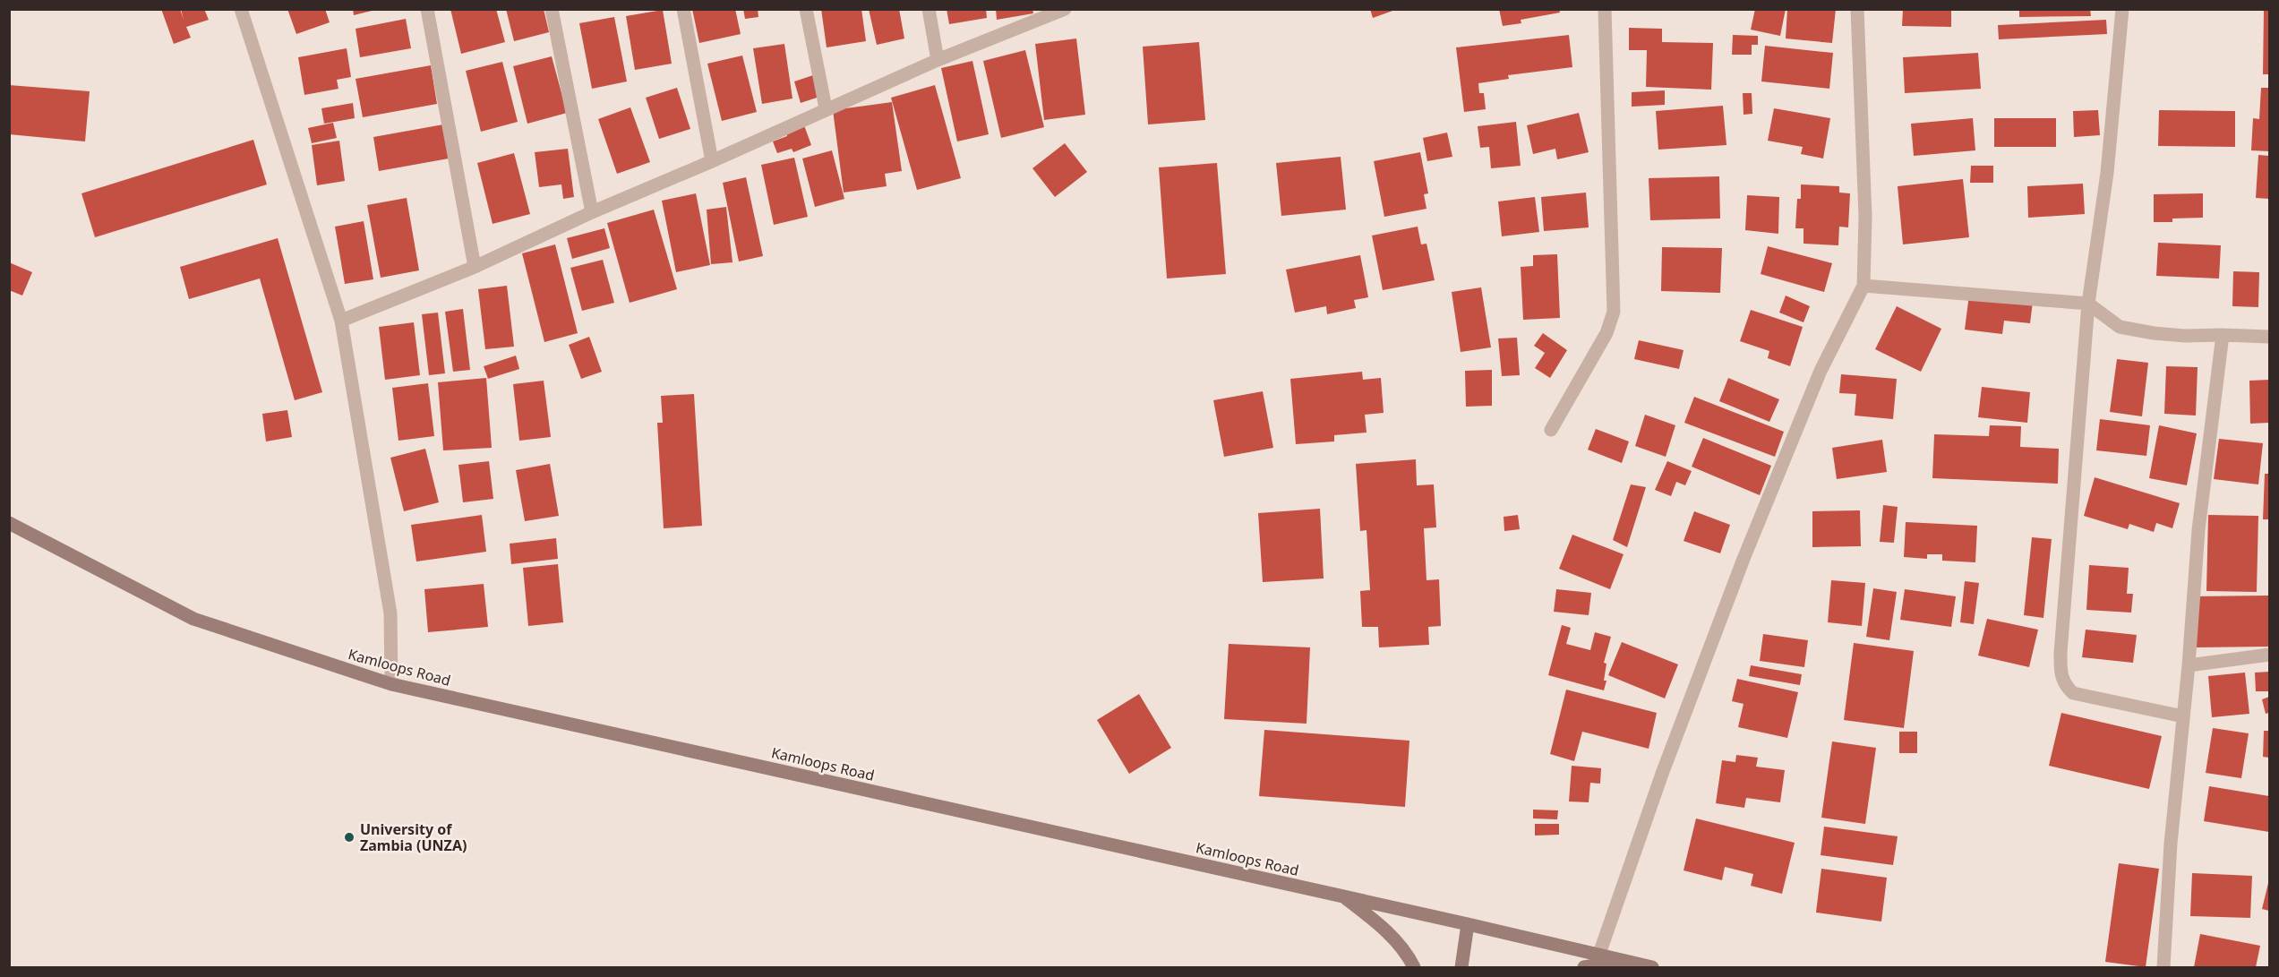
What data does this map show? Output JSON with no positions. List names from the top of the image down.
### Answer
{
  "streets": {
    "main road": ["Kamloops Road"]
  },
  "places": ["University of Zambia (UNZA)"]
}
